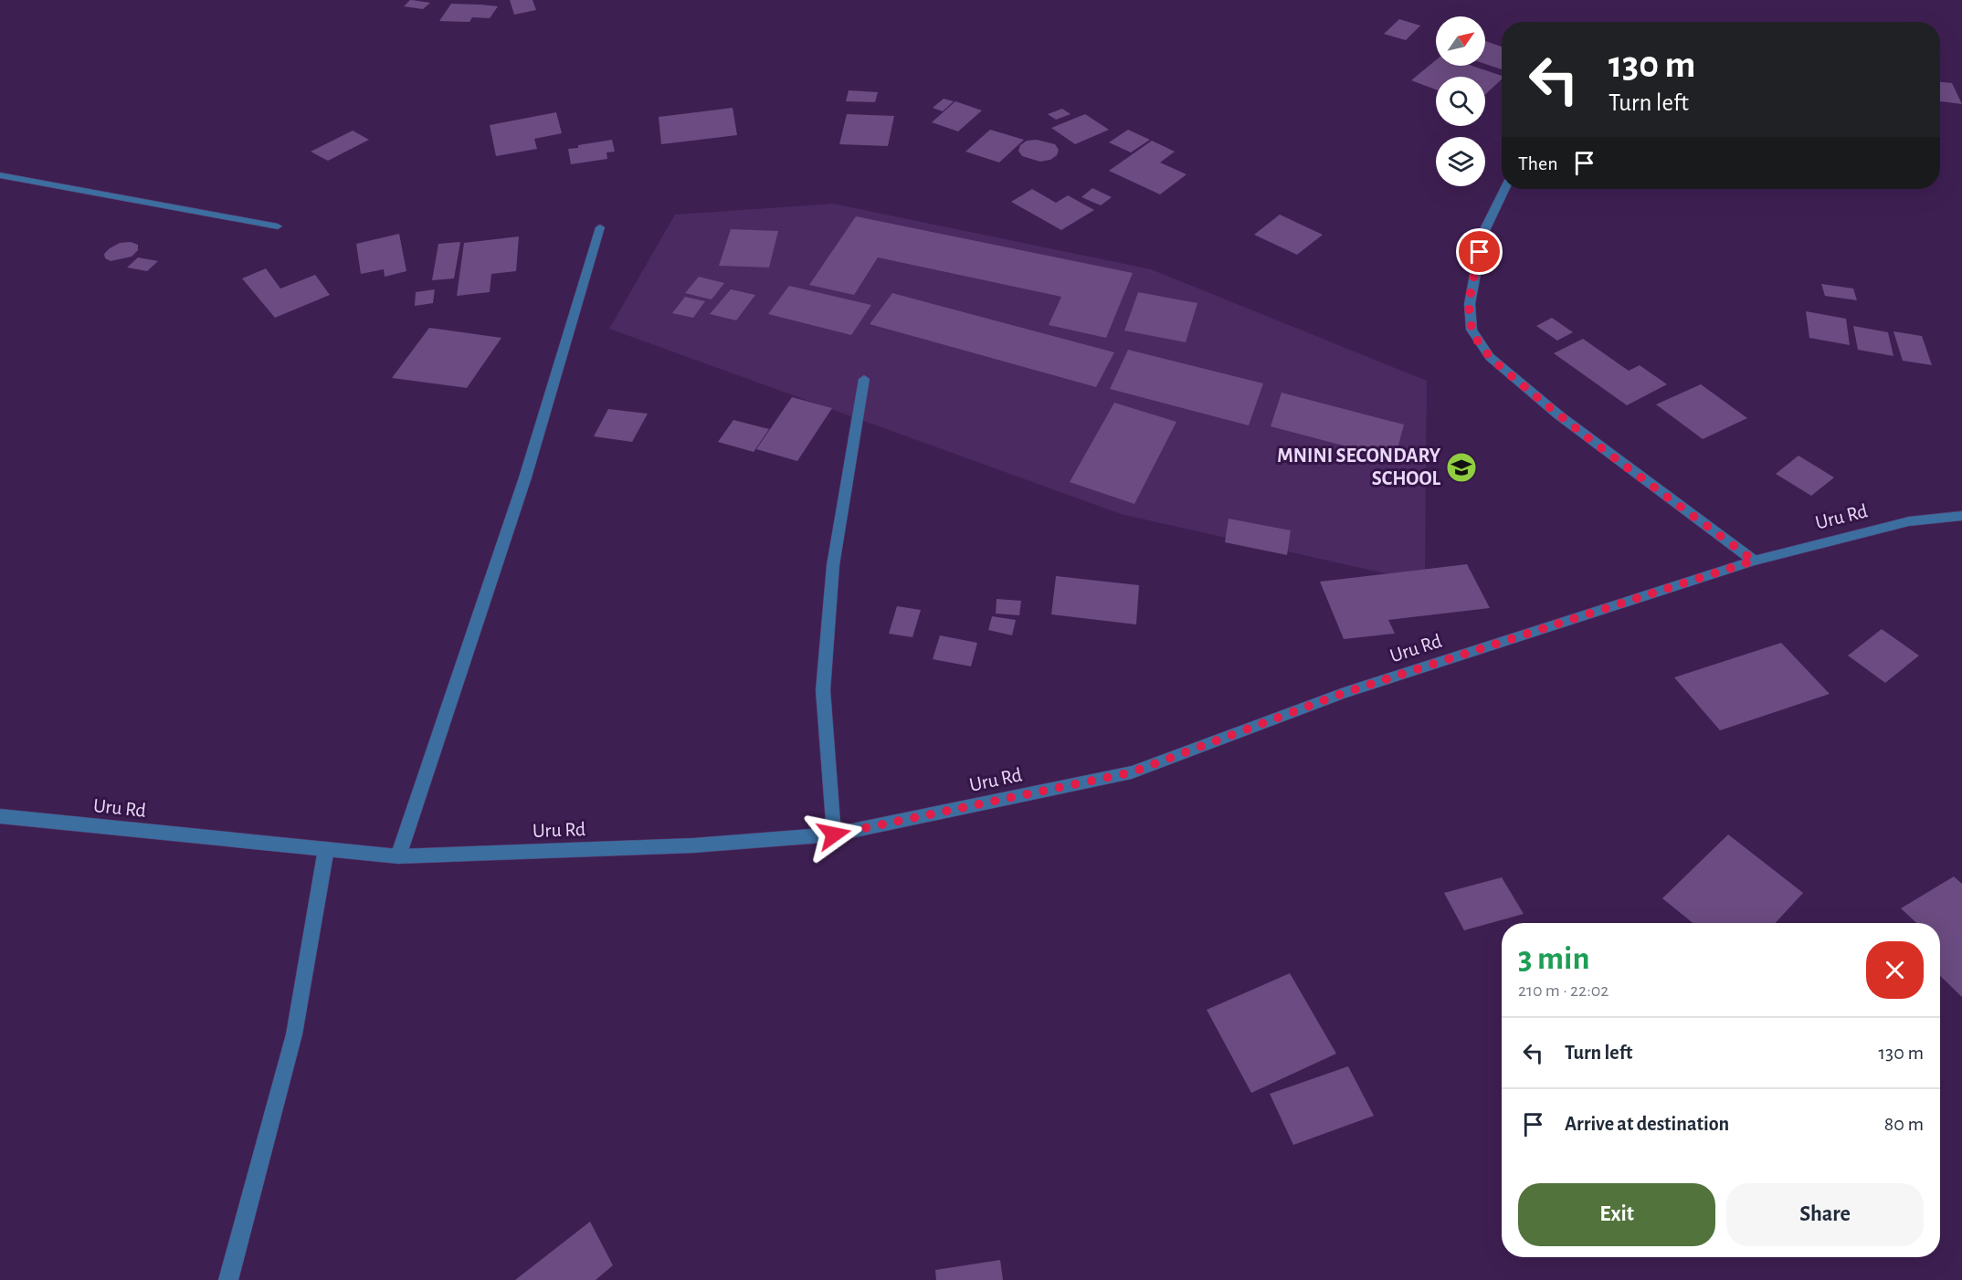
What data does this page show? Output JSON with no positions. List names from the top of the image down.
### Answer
{
  "streets": {
    "street": ["Uru Rd"]
  },
  "places": {
    "school or university": ["MNINI SECONDARY SCHOOL"]
  },
  "north": "top right",
  "page": {
    "turn": ["130 m", "Turn left"],
    "then": "Then",
    "heading": ["3 min", "210 m · 22:02"],
    "list": [
      {
        "name": "Turn left",
        "value": "130 m"
      },
      {
        "name": "Arrive at destination",
        "value": "80 m"
      }
    ],
    "buttons": ["Exit", "Share"]
  }
}
